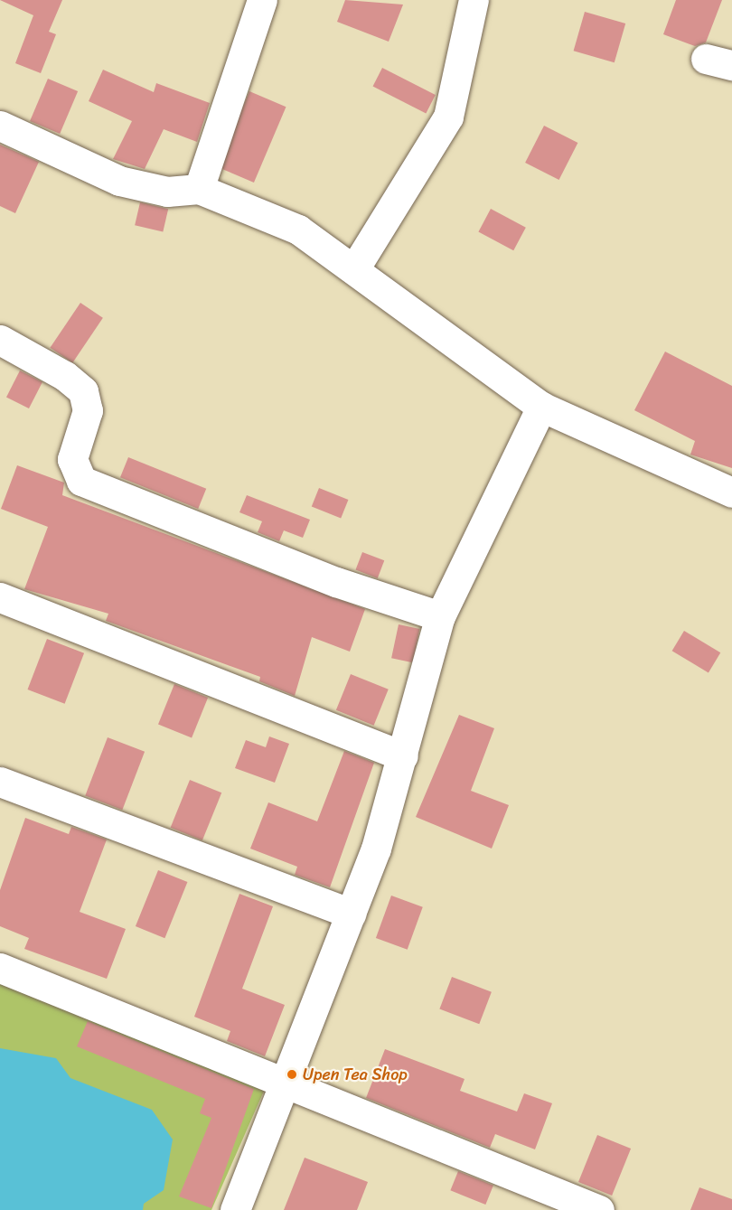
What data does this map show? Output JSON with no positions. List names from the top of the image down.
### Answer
{
  "places": ["Upen Tea Shop"]
}
